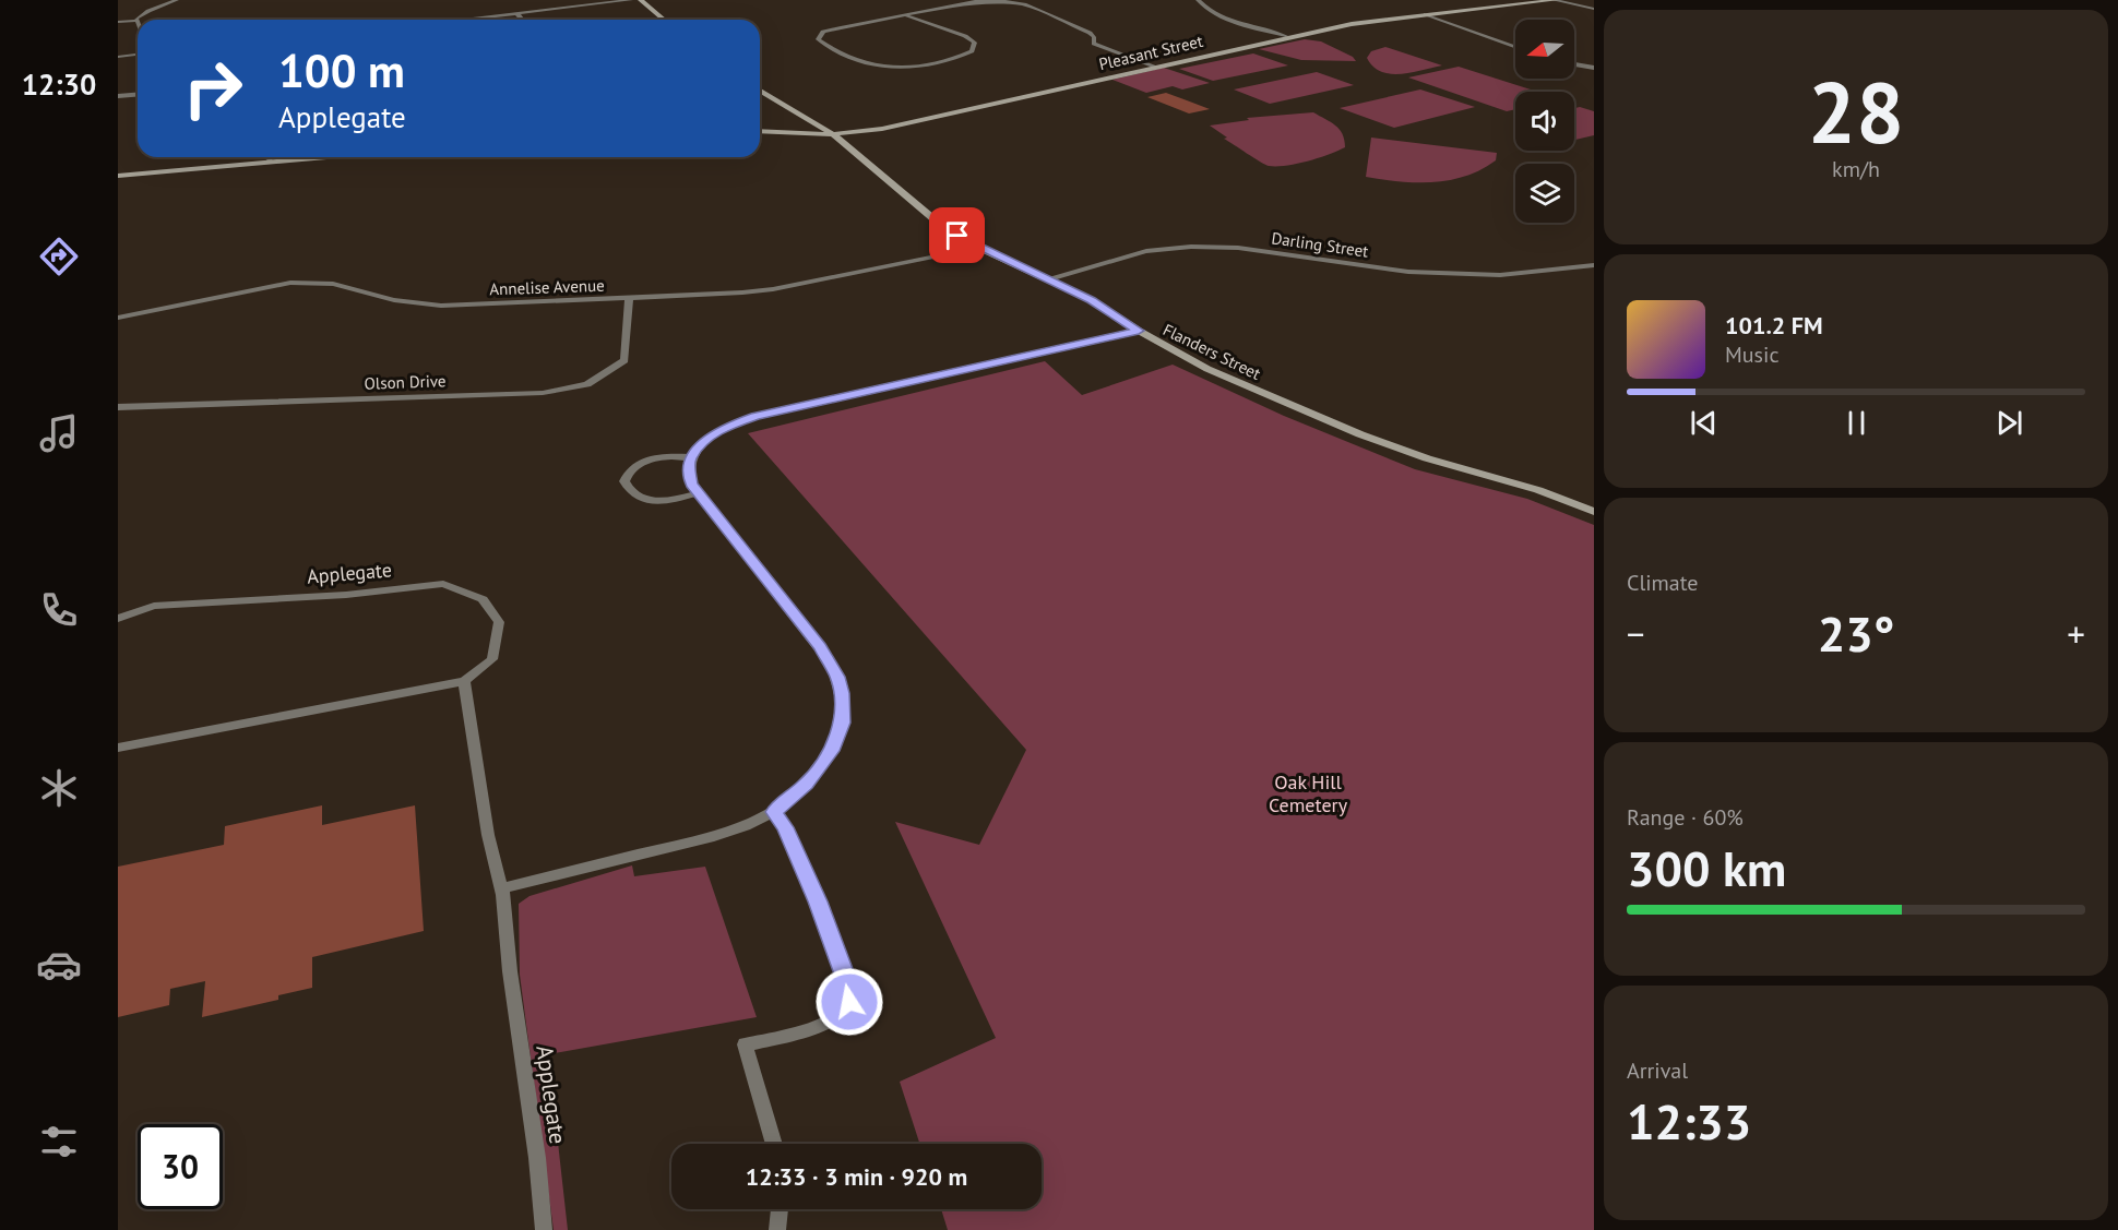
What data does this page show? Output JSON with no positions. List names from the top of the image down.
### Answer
{
  "streets": {
    "street": [
      "Pleasant Street",
      "Darling Street",
      "Annelise Avenue",
      "Flanders Street",
      "Olson Drive",
      "Applegate"
    ]
  },
  "crossings": [
    ["Pleasant Street", "Flanders Street"],
    ["Darling Street", "Flanders Street"],
    ["Annelise Avenue", "Flanders Street"],
    ["Annelise Avenue", "Olson Drive"]
  ],
  "parks": ["Oak Hill Cemetery"],
  "north": "left",
  "page": {
    "tabs": "12:30",
    "tile": [
      ["28", "km/h"],
      "Climate",
      ["Range · 60%", "300 km"],
      ["Arrival", "12:33"]
    ],
    "turn": ["100 m", "Applegate"],
    "song": ["101.2 FM", "Music"],
    "heat": ["−", "23°", "+"],
    "limit": "30",
    "trip": "12:33 · 3 min · 920 m"
  }
}
